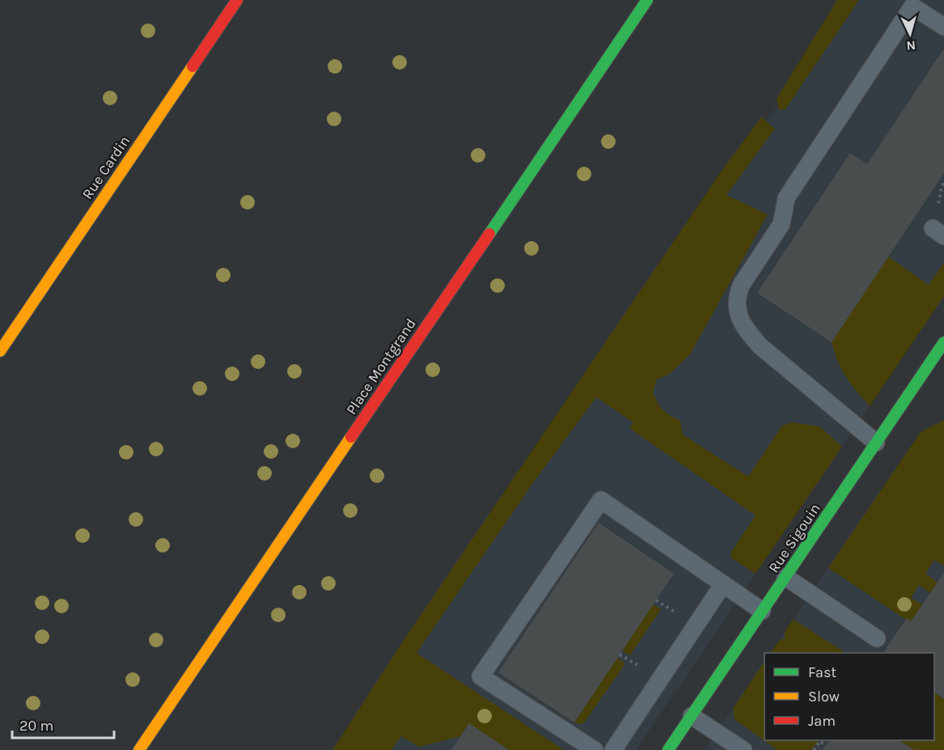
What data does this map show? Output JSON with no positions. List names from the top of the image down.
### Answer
{
  "streets": {
    "street": ["Rue Cardin", "Place Montgrand", "Rue Sigouin"]
  },
  "legend": ["Fast", "Slow", "Jam"],
  "scale_bar": "20 m",
  "north": "bottom"
}
